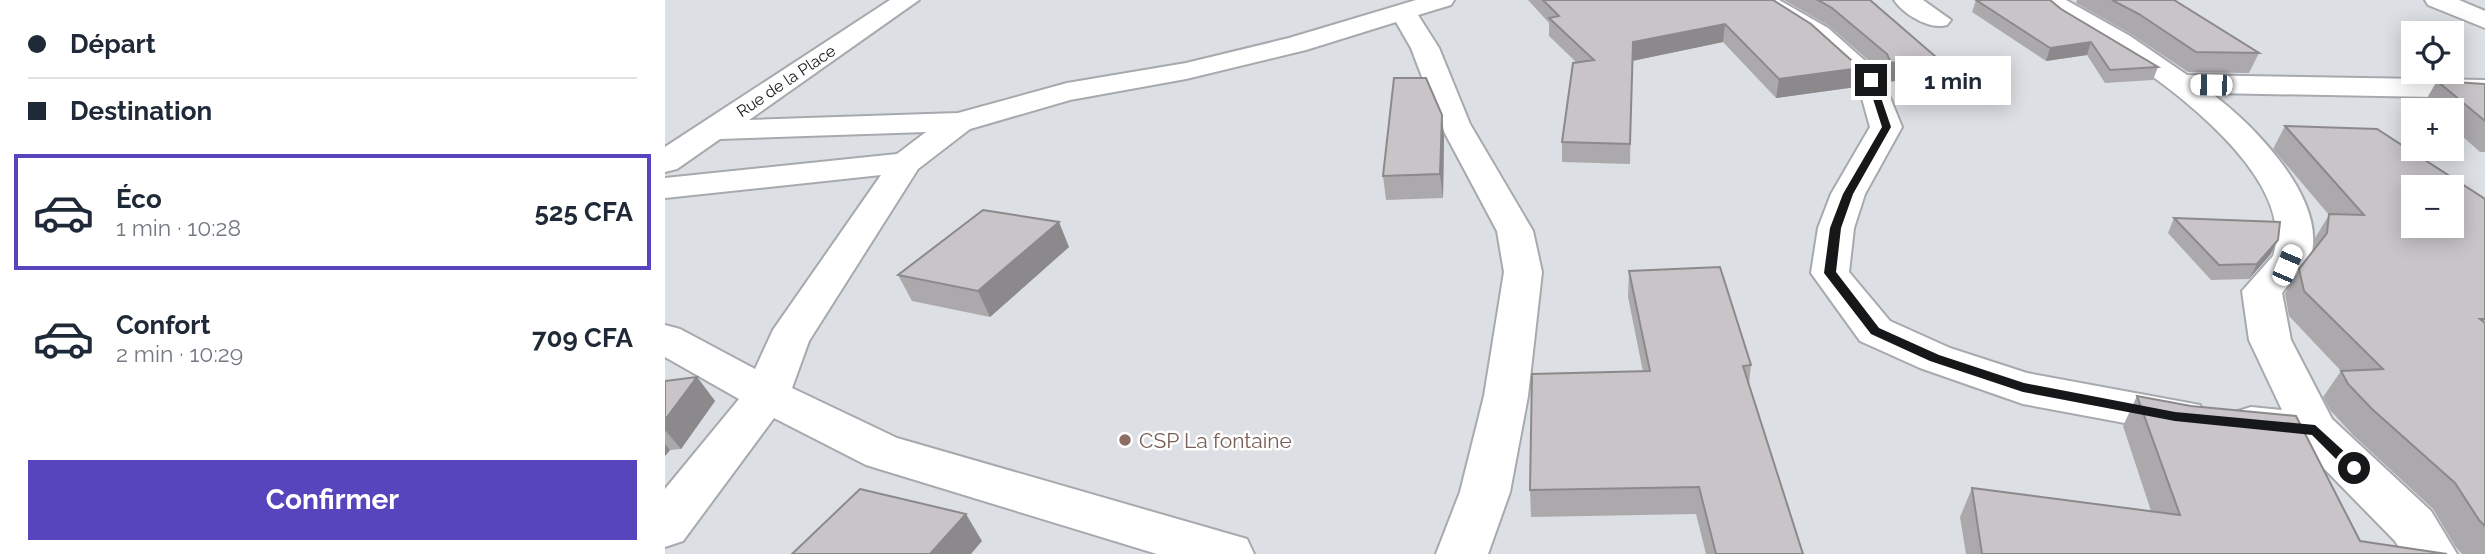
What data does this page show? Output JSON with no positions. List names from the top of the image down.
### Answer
{
  "streets": {
    "street": ["Rue de la Place"]
  },
  "places": ["CSP La fontaine"],
  "page": {
    "banner": ["Départ", "Destination"],
    "map_buttons": ["+", "−"],
    "bubble": "1 min",
    "list": [
      {
        "name": "Éco",
        "note": "1 min · 10:28",
        "value": "525 CFA"
      },
      {
        "name": "Confort",
        "note": "2 min · 10:29",
        "value": "709 CFA"
      }
    ],
    "buttons": "Confirmer"
  }
}
